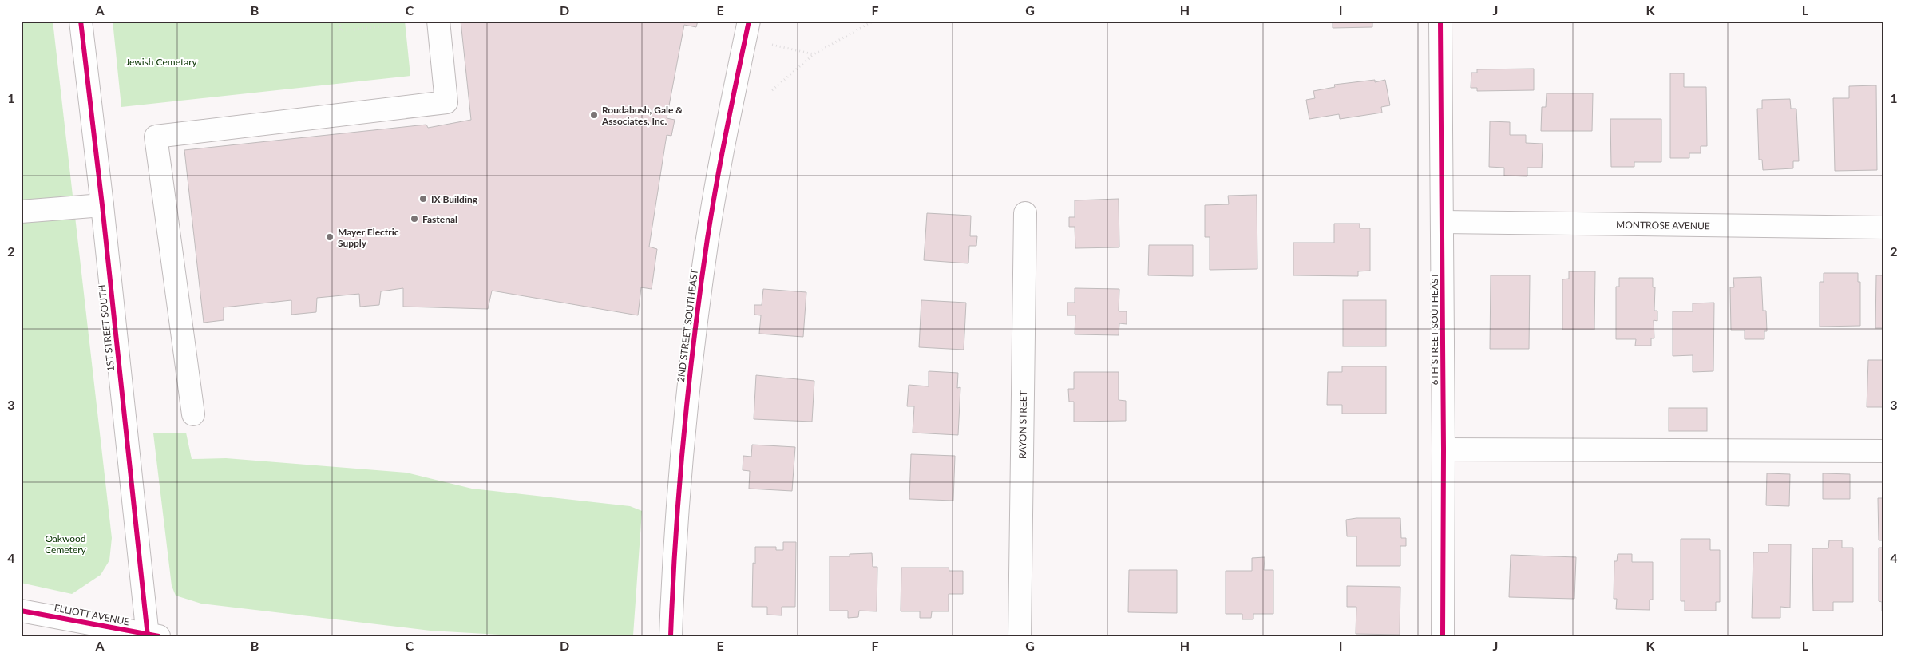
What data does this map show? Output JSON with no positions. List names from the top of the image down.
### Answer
{
  "streets": {
    "street": [
      "MONTROSE AVENUE",
      "2ND STREET SOUTHEAST",
      "1ST STREET SOUTH",
      "6TH STREET SOUTHEAST",
      "RAYON STREET",
      "ELLIOTT AVENUE"
    ]
  },
  "crossings": [
    ["MONTROSE AVENUE", "6TH STREET SOUTHEAST"],
    ["1ST STREET SOUTH", "ELLIOTT AVENUE"]
  ],
  "parks": ["Jewish Cemetary", "Oakwood Cemetery"],
  "places": [
    "Roudabush, Gale & Associates, Inc.",
    "IX Building",
    "Fastenal",
    "Mayer Electric Supply"
  ],
  "grid": {
    "columns": [
      "A",
      "B",
      "C",
      "D",
      "E",
      "F",
      "G",
      "H",
      "I",
      "J",
      "K",
      "L"
    ],
    "rows": [
      "1",
      "2",
      "3",
      "4"
    ]
  }
}
